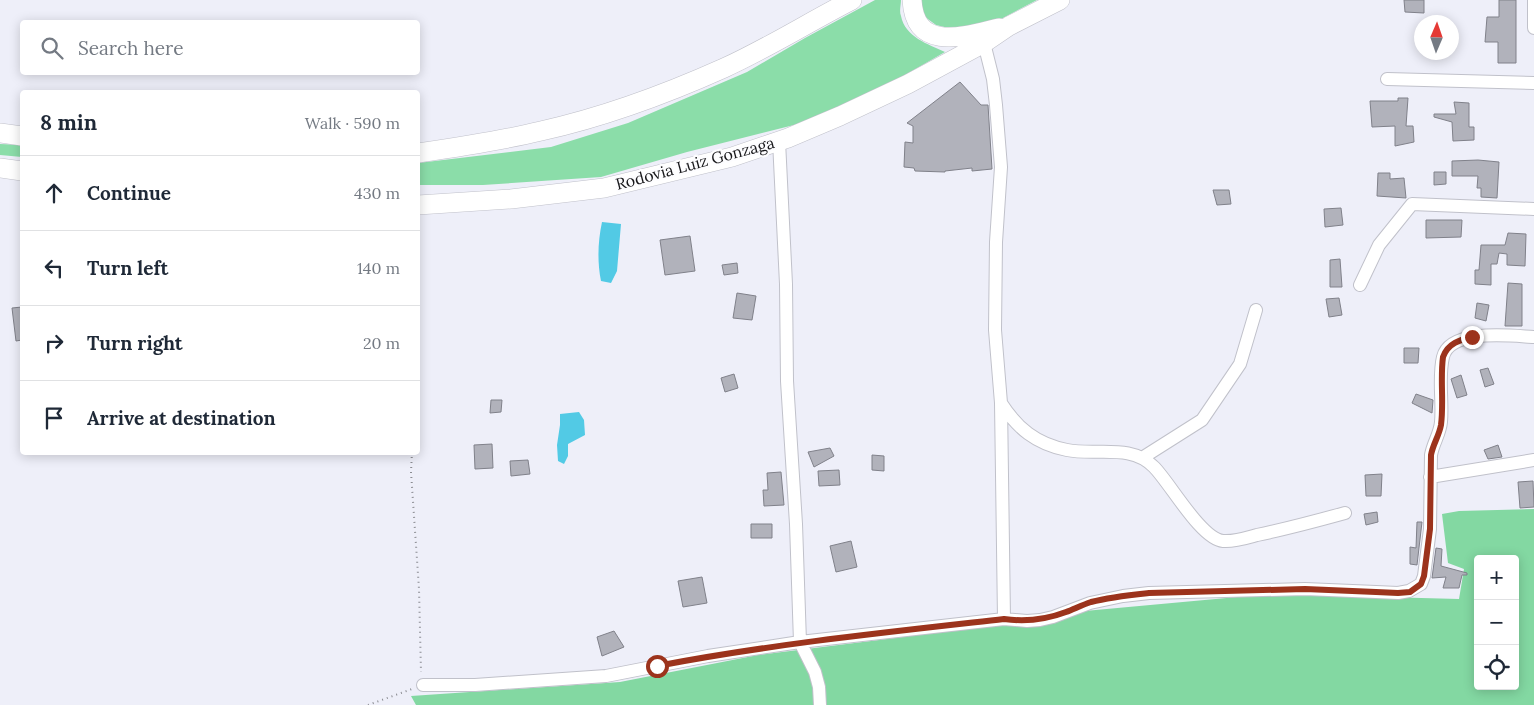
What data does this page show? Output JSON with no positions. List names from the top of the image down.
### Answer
{
  "streets": {
    "highway": ["Rodovia Luiz Gonzaga"]
  },
  "north": "top",
  "page": {
    "search": "Search here",
    "heading": ["8 min", "Walk · 590 m"],
    "list": [
      ["Continue", "430 m"],
      ["Turn left", "140 m"],
      ["Turn right", "20 m"],
      "Arrive at destination"
    ],
    "map_buttons": ["+", "−"]
  }
}
